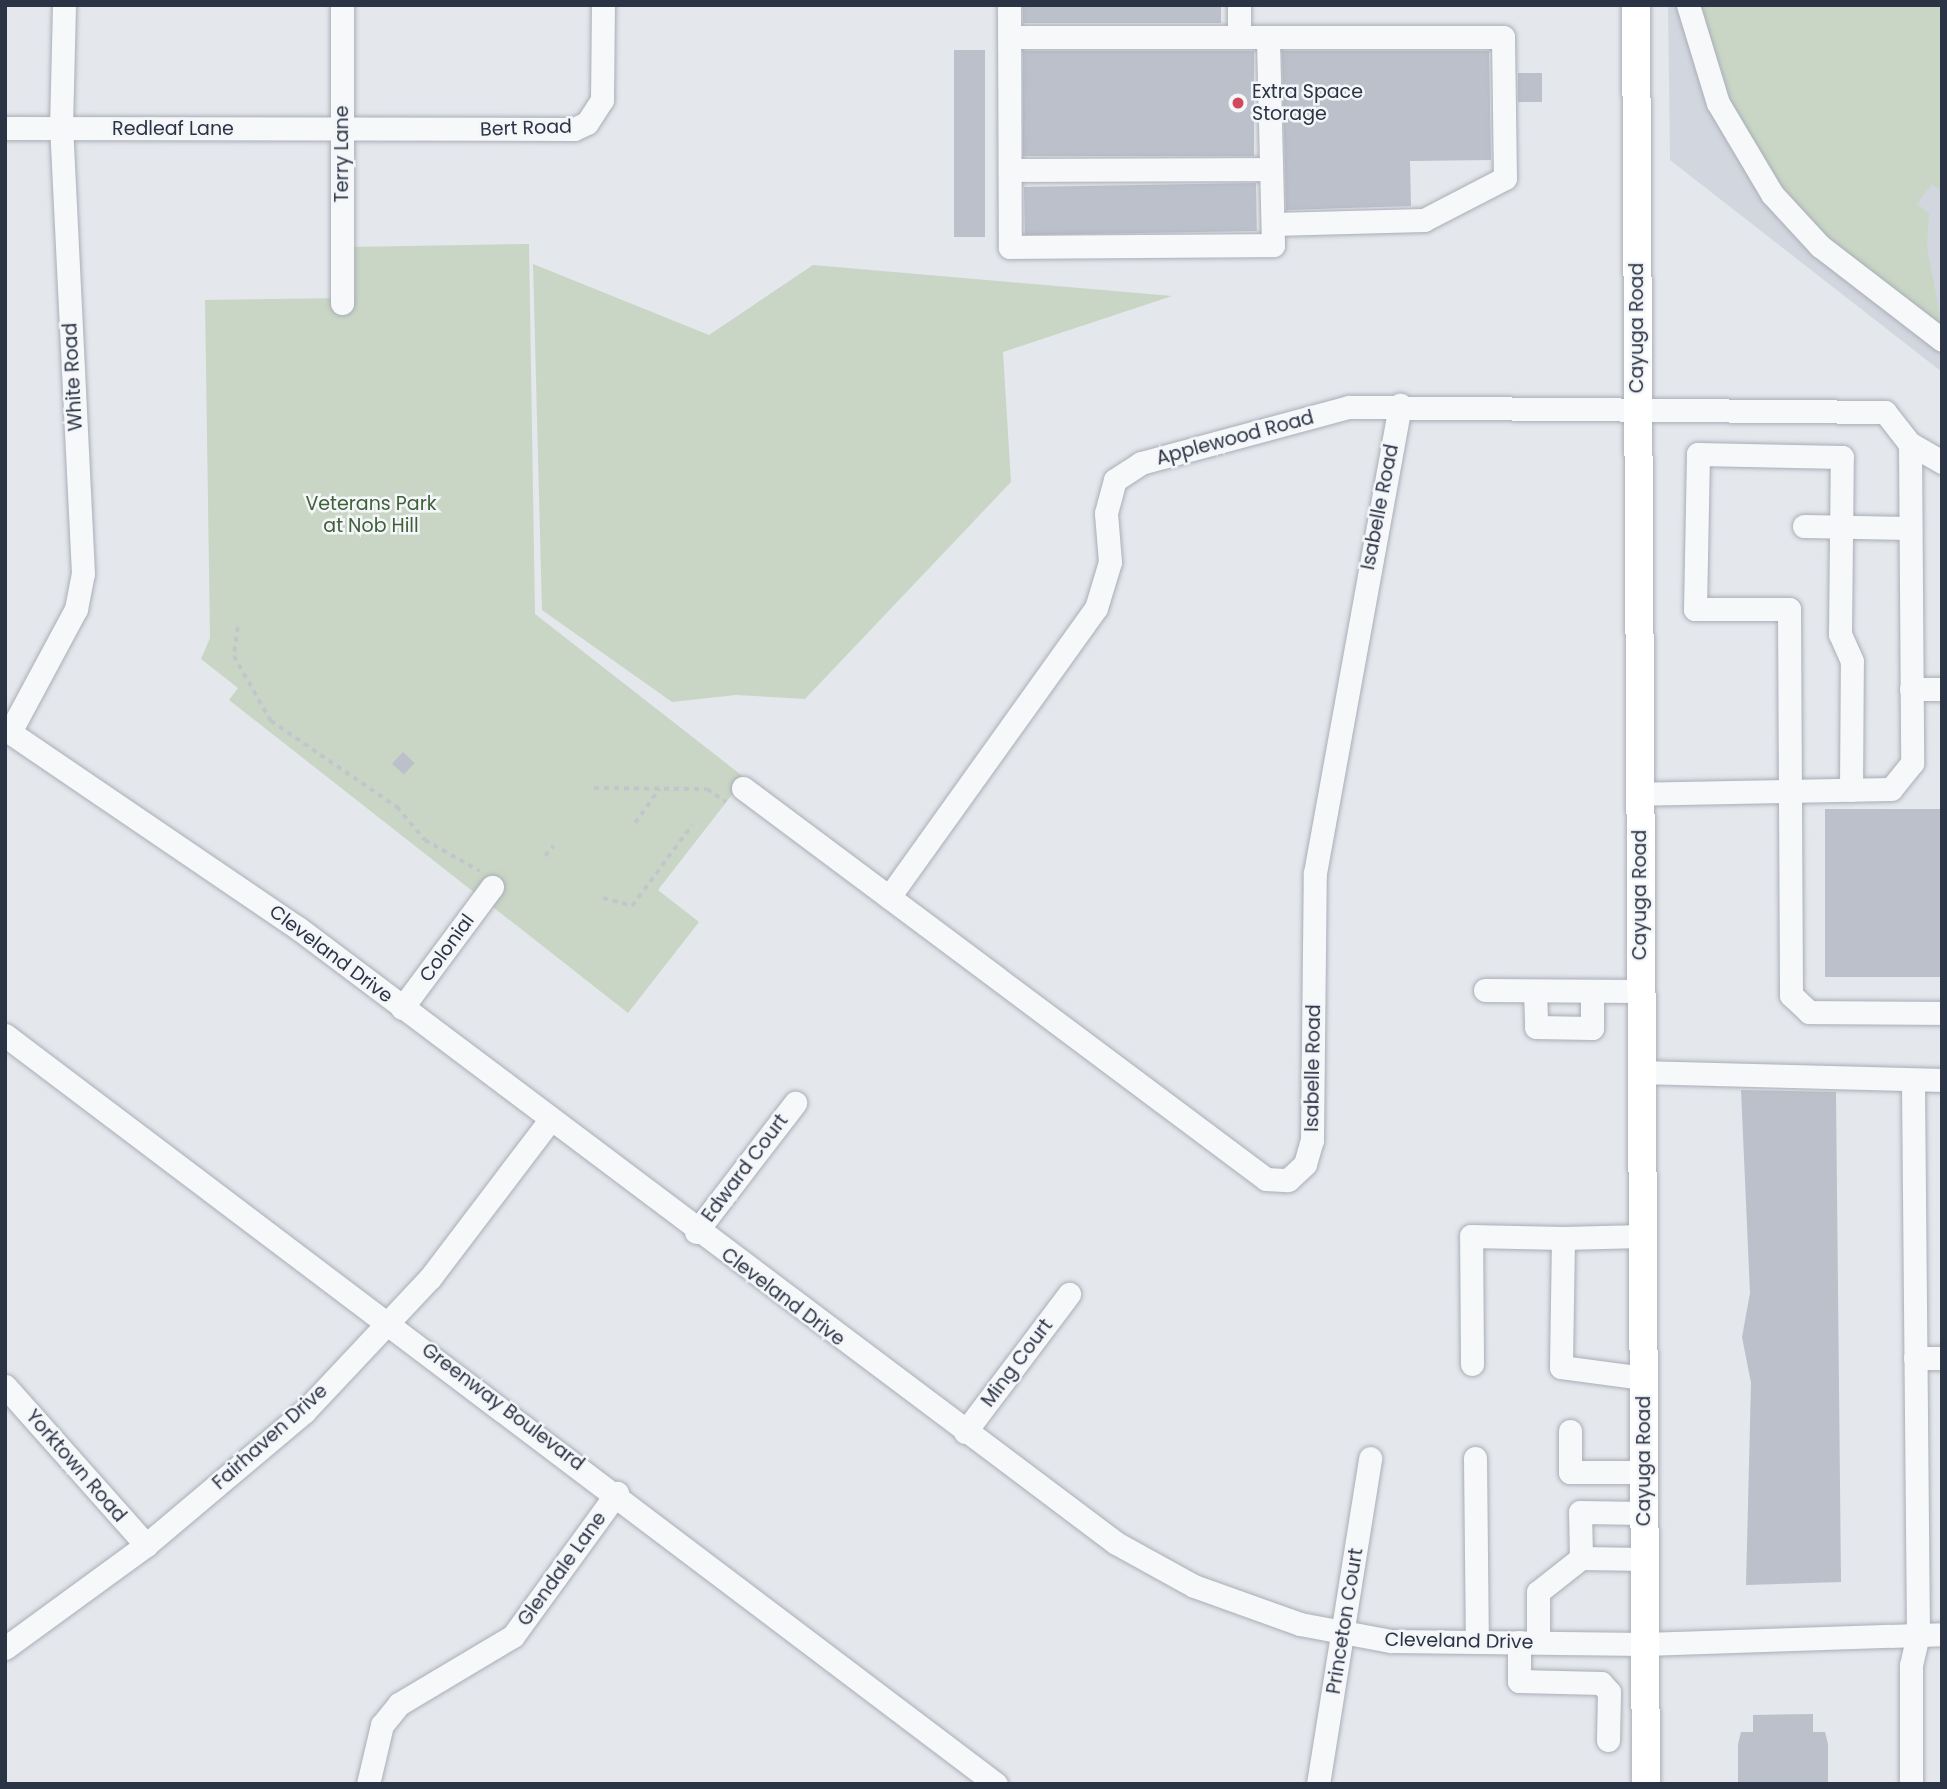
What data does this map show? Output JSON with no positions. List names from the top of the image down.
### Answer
{
  "streets": {
    "main road": ["Cayuga Road"],
    "street": [
      "Bert Road",
      "Redleaf Lane",
      "Terry Lane",
      "White Road",
      "Applewood Road",
      "Isabelle Road",
      "Colonial",
      "Cleveland Drive",
      "Edward Court",
      "Ming Court",
      "Greenway Boulevard",
      "Fairhaven Drive",
      "Yorktown Road",
      "Glendale Lane",
      "Princeton Court"
    ]
  },
  "crossings": [
    ["Bert Road", "Redleaf Lane"],
    ["Bert Road", "Terry Lane"],
    ["Redleaf Lane", "Terry Lane"],
    ["Redleaf Lane", "White Road"],
    ["Cayuga Road", "Applewood Road"],
    ["Cayuga Road", "Cleveland Drive"],
    ["White Road", "Cleveland Drive"],
    ["Applewood Road", "Isabelle Road"],
    ["Colonial", "Cleveland Drive"],
    ["Cleveland Drive", "Edward Court"],
    ["Cleveland Drive", "Ming Court"],
    ["Cleveland Drive", "Fairhaven Drive"],
    ["Cleveland Drive", "Princeton Court"],
    ["Greenway Boulevard", "Fairhaven Drive"],
    ["Greenway Boulevard", "Glendale Lane"],
    ["Fairhaven Drive", "Yorktown Road"]
  ],
  "parks": ["Veterans Park at Nob Hill"],
  "places": ["Extra Space Storage"]
}
